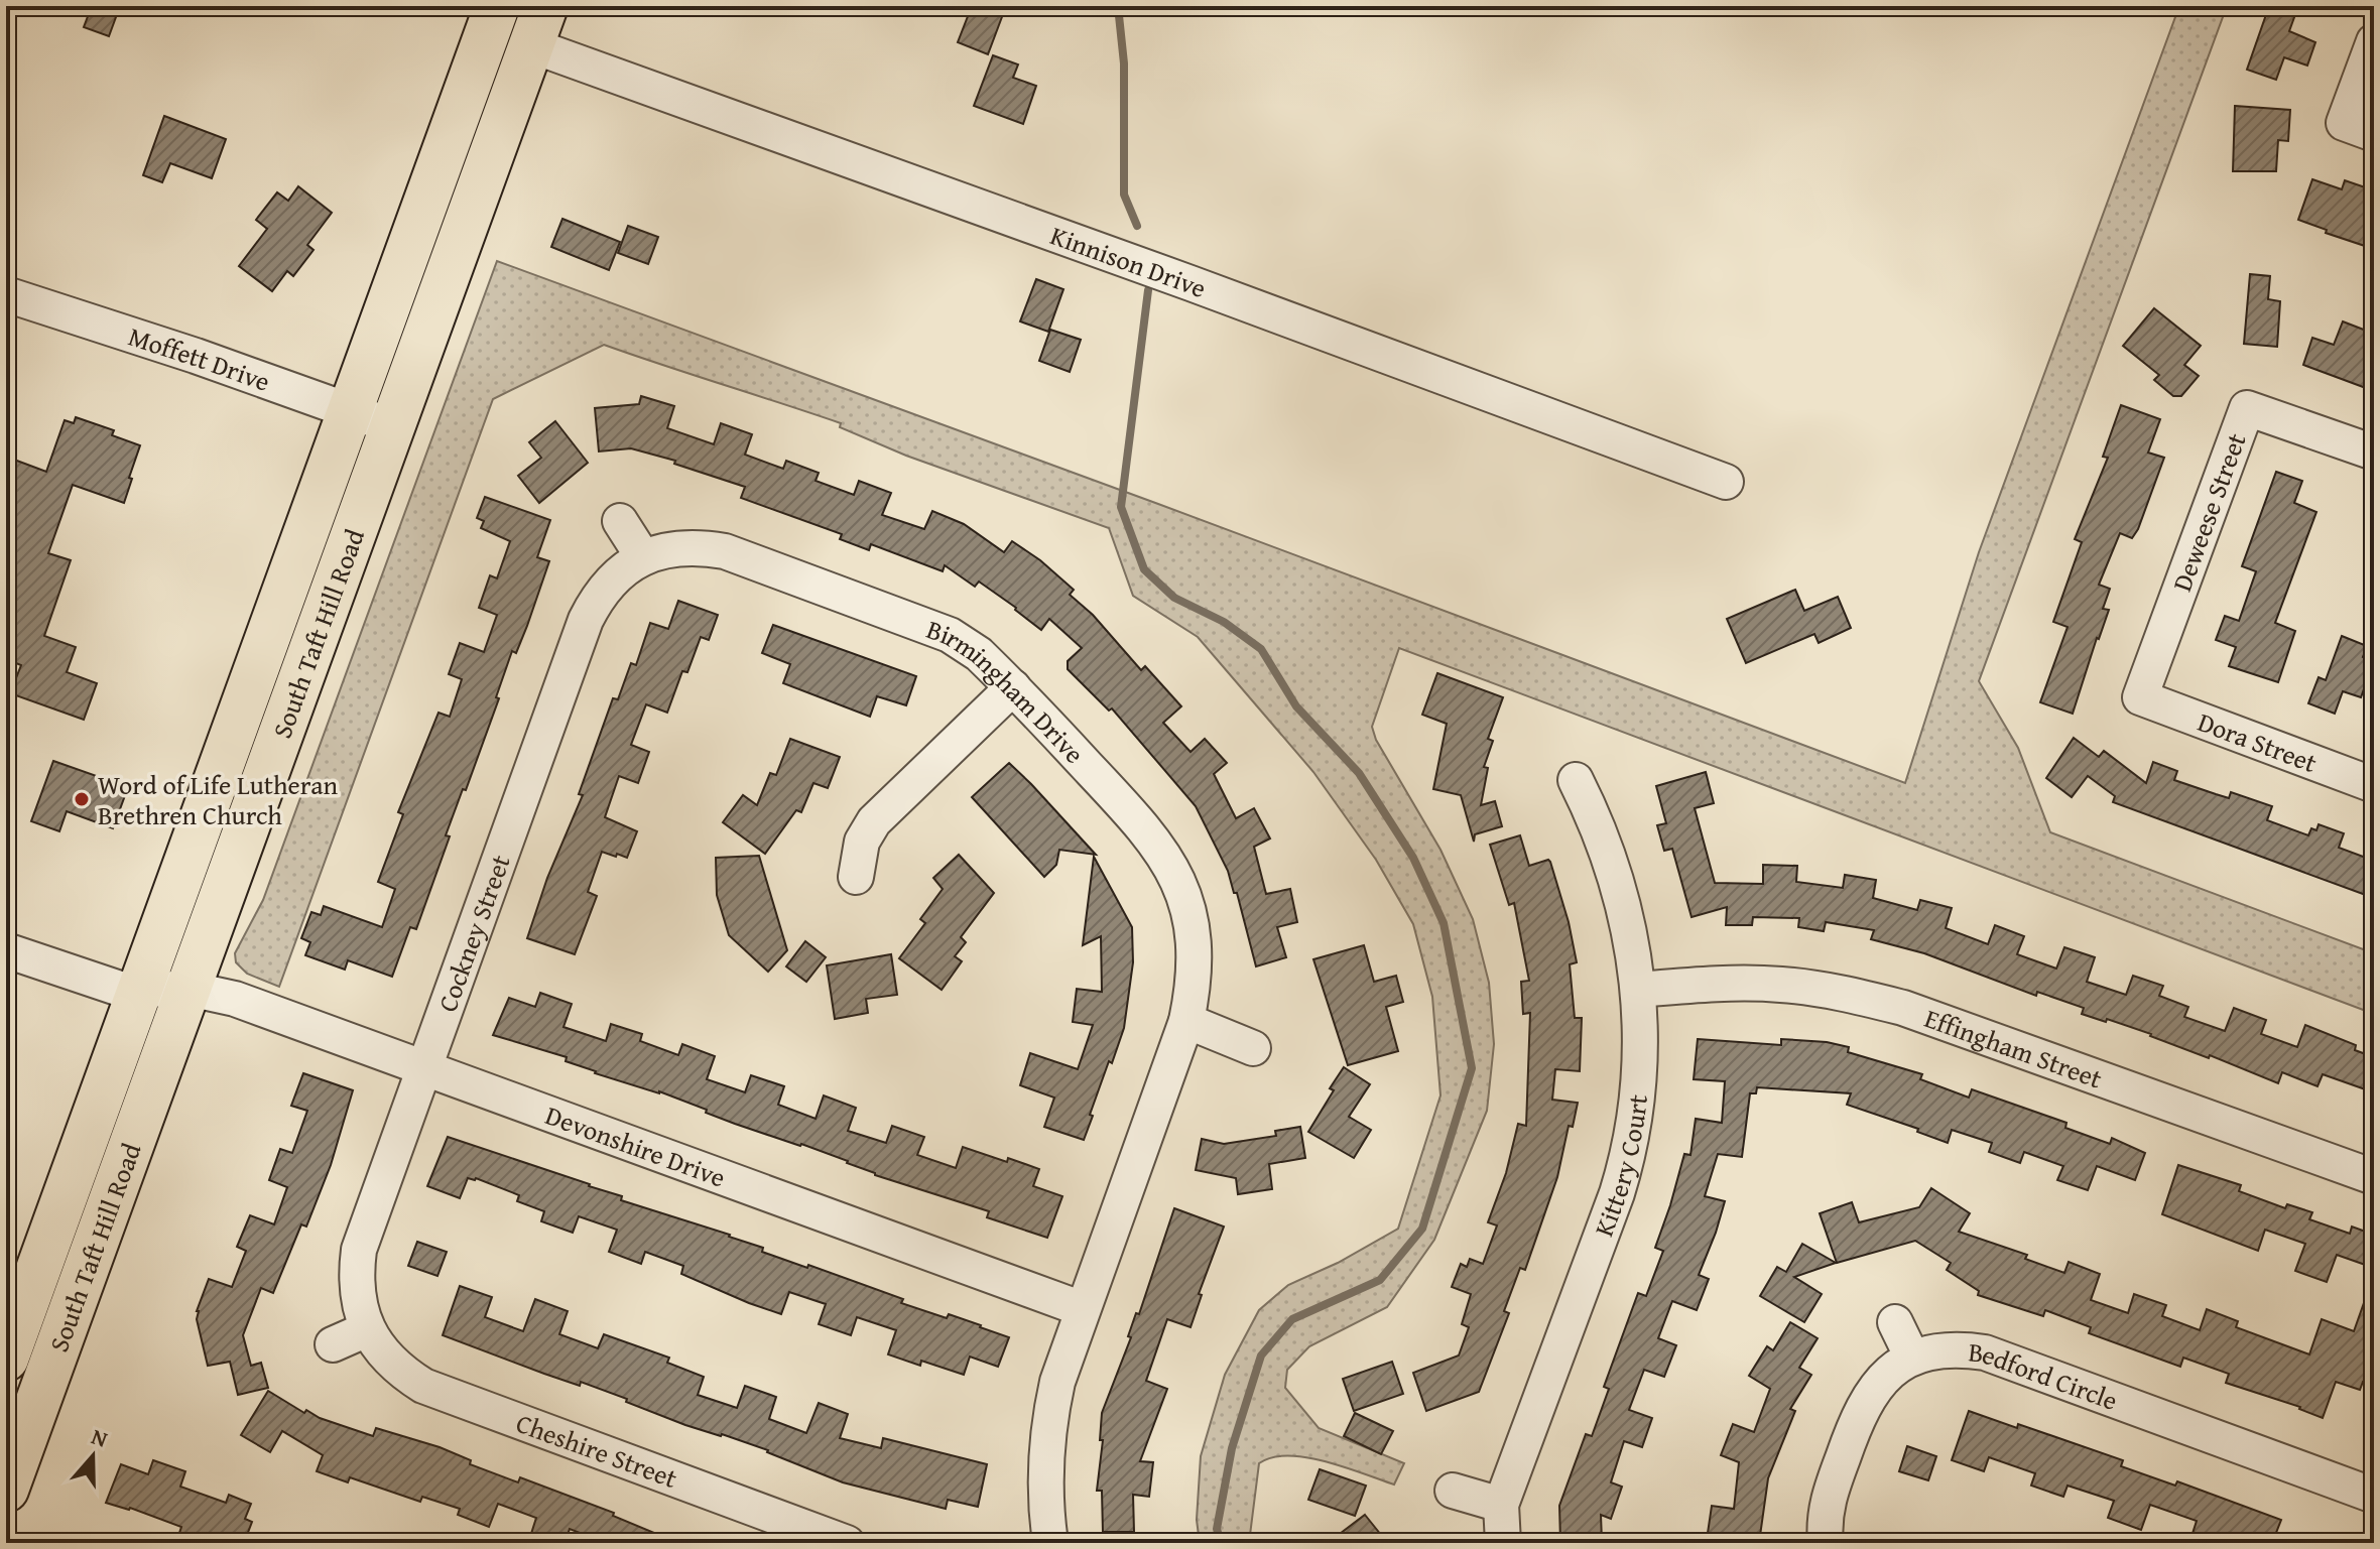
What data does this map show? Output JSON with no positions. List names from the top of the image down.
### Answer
{
  "streets": {
    "main road": ["South Taft Hill Road"],
    "street": [
      "Kinnison Drive",
      "Moffett Drive",
      "Deweese Street",
      "Birmingham Drive",
      "Dora Street",
      "Cockney Street",
      "Effingham Street",
      "Devonshire Drive",
      "Kittery Court",
      "Bedford Circle",
      "Cheshire Street"
    ]
  },
  "crossings": [
    ["Kinnison Drive", "South Taft Hill Road"],
    ["Moffett Drive", "South Taft Hill Road"],
    ["Deweese Street", "Dora Street"],
    ["South Taft Hill Road", "Devonshire Drive"],
    ["Birmingham Drive", "Cockney Street"],
    ["Birmingham Drive", "Devonshire Drive"],
    ["Cockney Street", "Devonshire Drive"],
    ["Cockney Street", "Cheshire Street"],
    ["Effingham Street", "Kittery Court"]
  ],
  "places": ["Word of Life Lutheran Brethren Church"],
  "north": "top"
}
